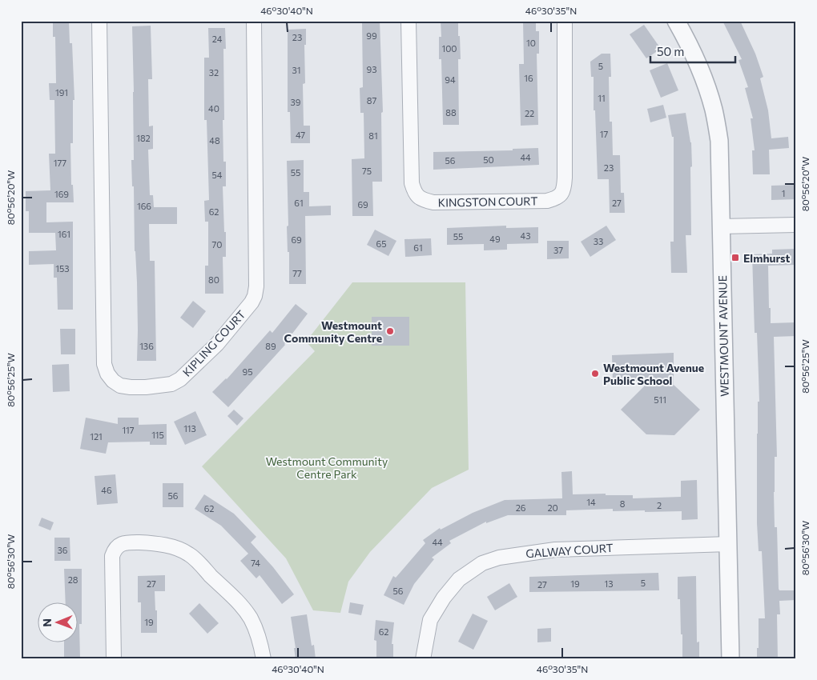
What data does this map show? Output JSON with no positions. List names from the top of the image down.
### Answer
{
  "streets": {
    "street": [
      "KINGSTON COURT",
      "WESTMOUNT AVENUE",
      "KIPLING COURT",
      "GALWAY COURT"
    ]
  },
  "crossings": [
    ["WESTMOUNT AVENUE", "GALWAY COURT"]
  ],
  "parks": ["Westmount Community Centre Park"],
  "places": {
    "transit": ["Elmhurst"],
    "other": ["Westmount Community Centre", "Westmount Avenue Public School"]
  },
  "house_numbers": [
    "99",
    "23",
    "24",
    "10",
    "100",
    "5",
    "93",
    "31",
    "32",
    "16",
    "94",
    "191",
    "11",
    "87",
    "39",
    "40",
    "88",
    "22",
    "17",
    "47",
    "81",
    "182",
    "48",
    "44",
    "50",
    "56",
    "177",
    "23",
    "75",
    "55",
    "54",
    "1",
    "169",
    "61",
    "27",
    "69",
    "166",
    "62",
    "161",
    "43",
    "55",
    "49",
    "69",
    "33",
    "65",
    "70",
    "61",
    "37",
    "153",
    "77",
    "80",
    "136",
    "89",
    "95",
    "511",
    "113",
    "117",
    "115",
    "121",
    "46",
    "56",
    "14",
    "8",
    "2",
    "26",
    "20",
    "62",
    "44",
    "36",
    "74",
    "28",
    "5",
    "27",
    "19",
    "13",
    "27",
    "56",
    "19",
    "62"
  ],
  "scale_bar": "50 m",
  "north": "left",
  "coordinates": [
    "46°30'40\"N",
    "46°30'35\"N",
    "80°56'20\"W",
    "80°56'25\"W",
    "80°56'30\"W"
  ]
}
